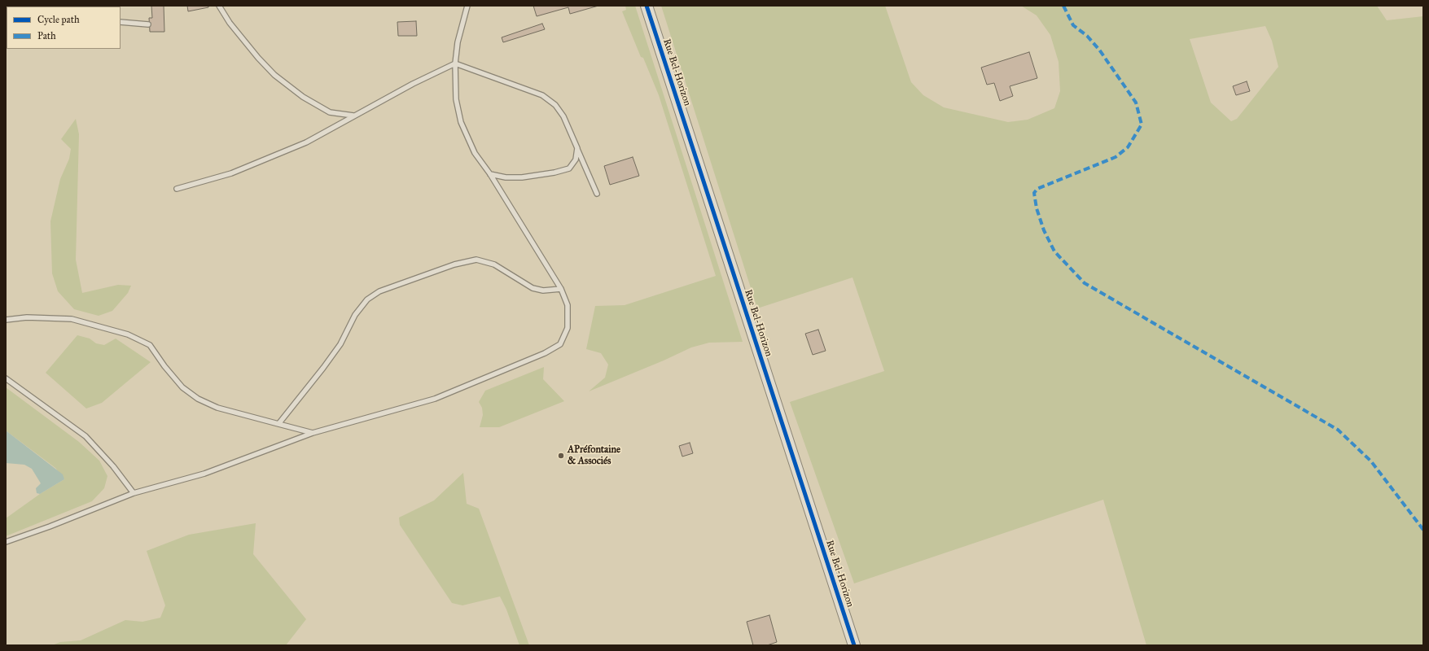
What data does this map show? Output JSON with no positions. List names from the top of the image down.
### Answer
{
  "streets": {
    "street": ["Rue Bel-Horizon"]
  },
  "places": ["APréfontaine & Associés"],
  "legend": ["Cycle path", "Path"]
}
